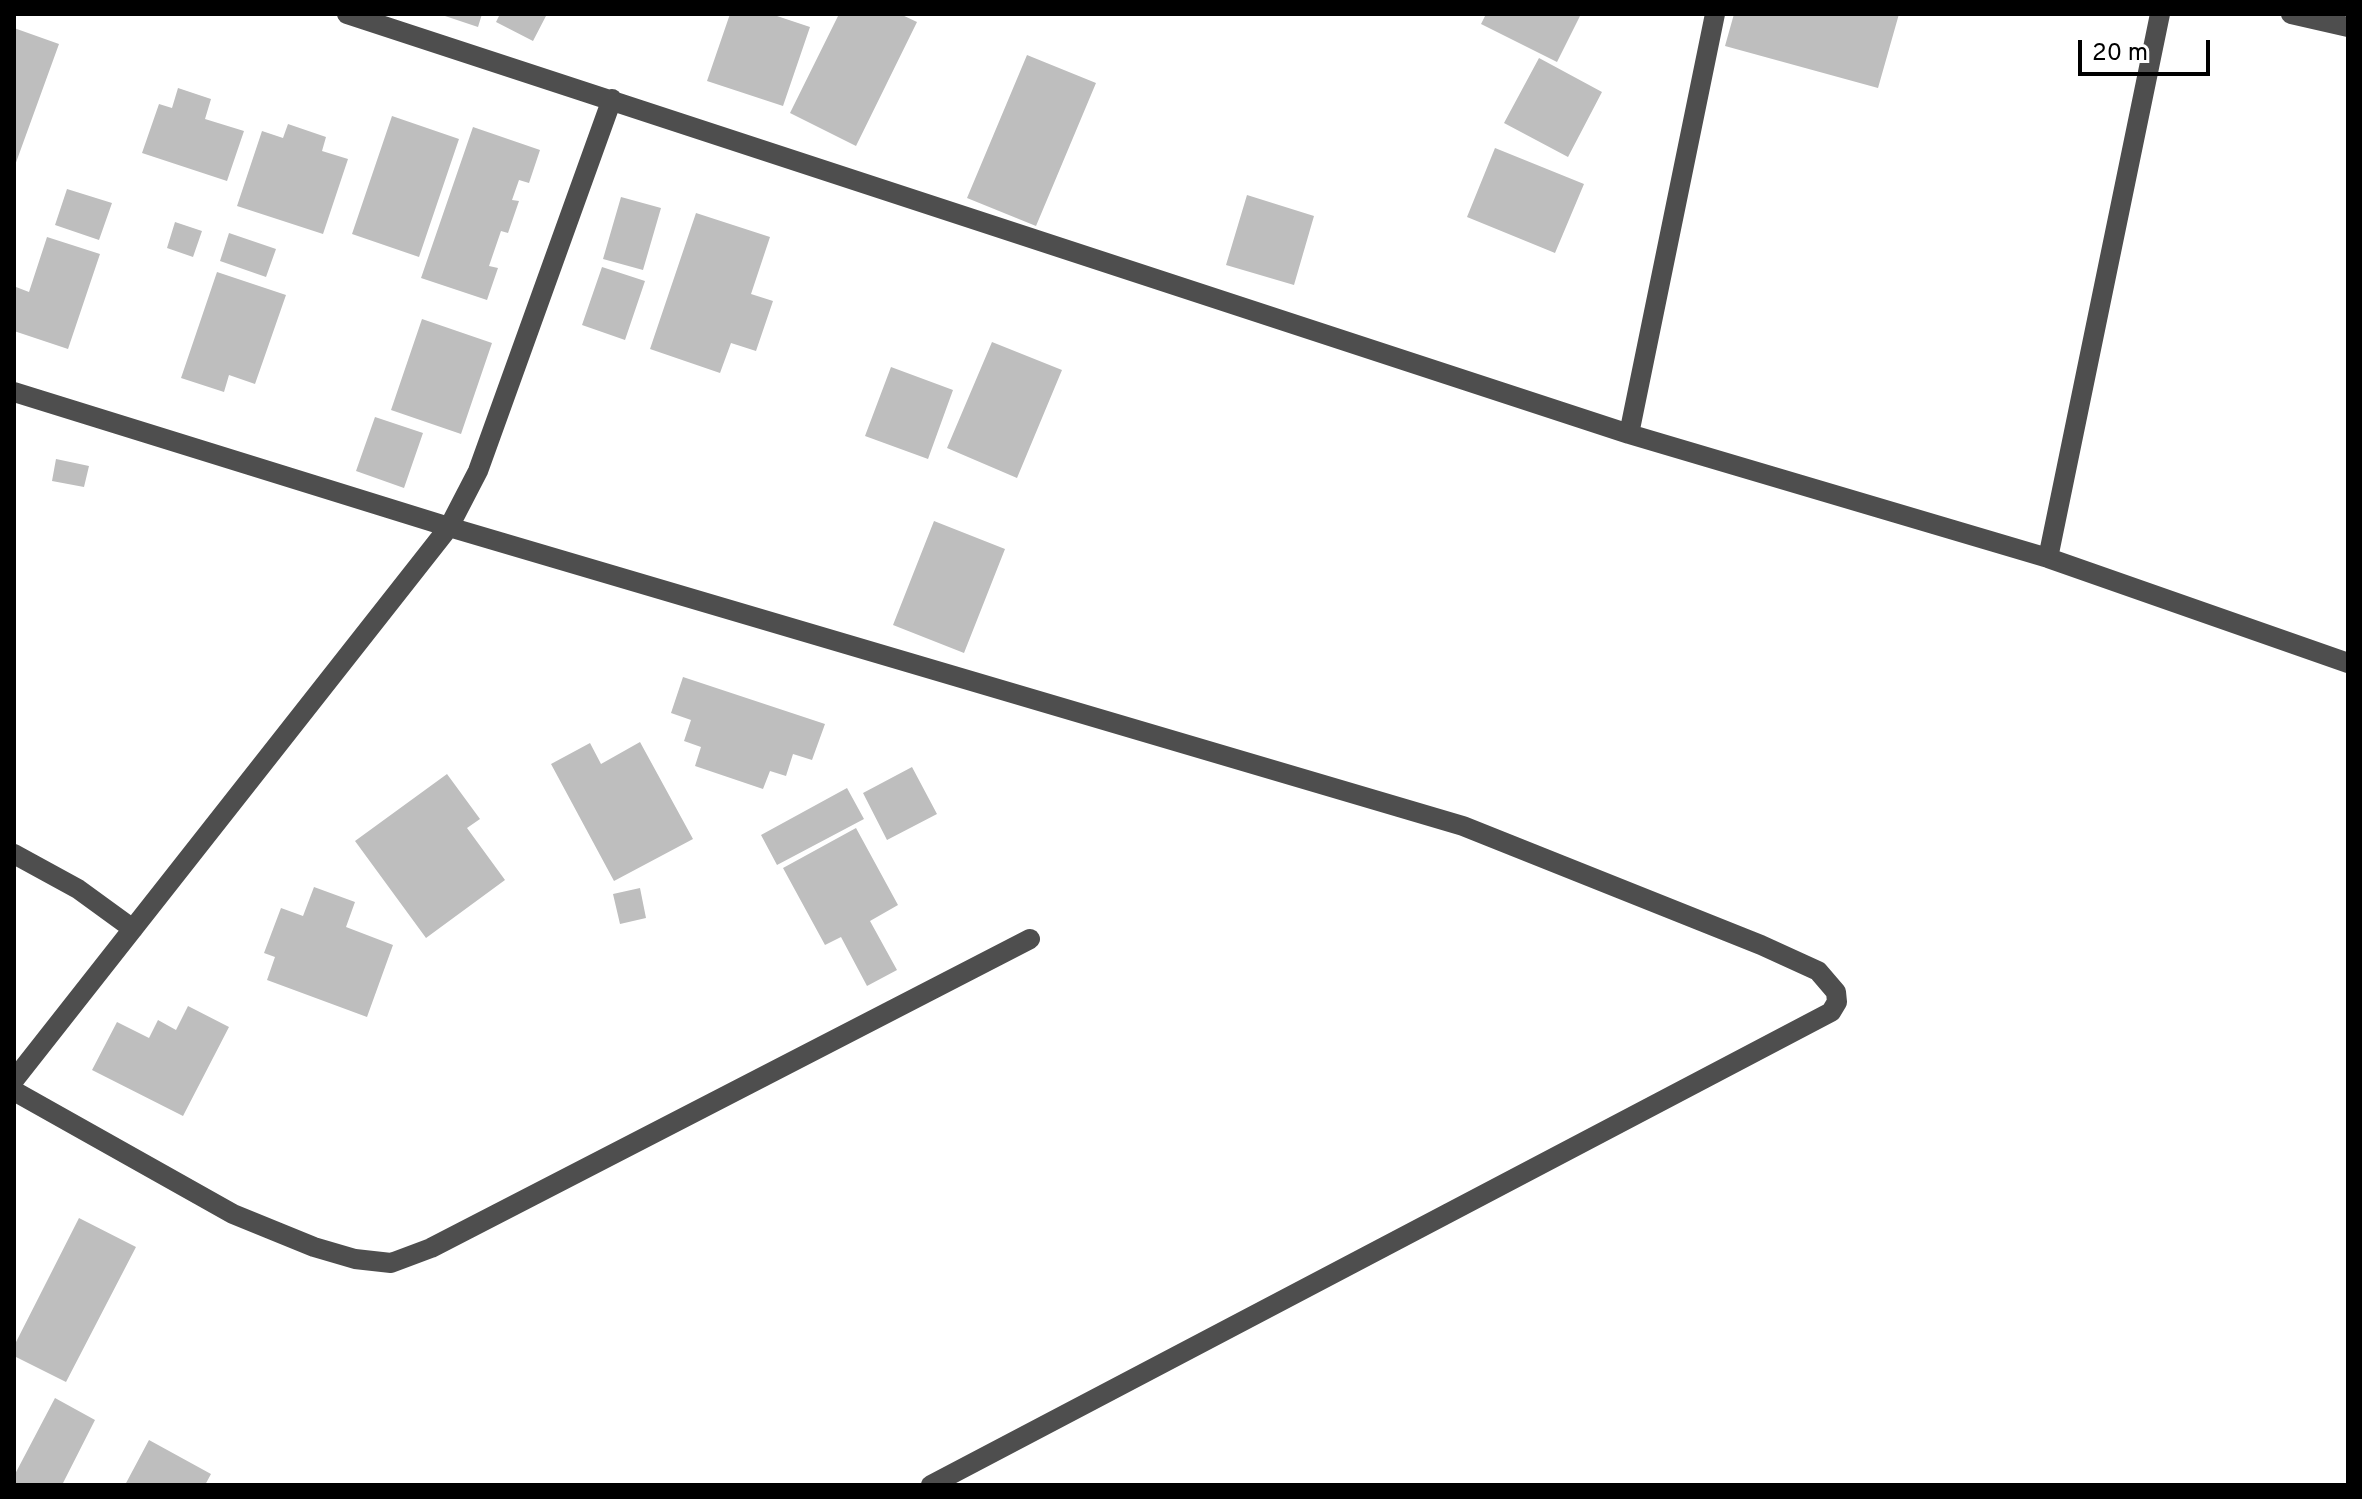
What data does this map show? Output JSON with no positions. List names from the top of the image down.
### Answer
{
  "scale_bar": "20 m"
}
